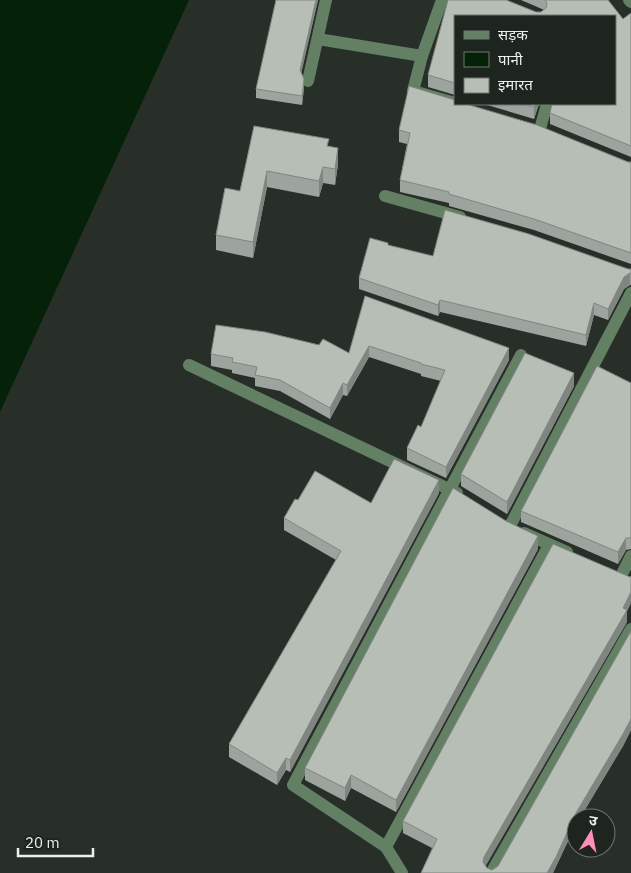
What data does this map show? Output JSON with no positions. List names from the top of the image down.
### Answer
{
  "legend": ["सड़क", "पानी", "इमारत"],
  "scale_bar": "20 m",
  "north": "top"
}
